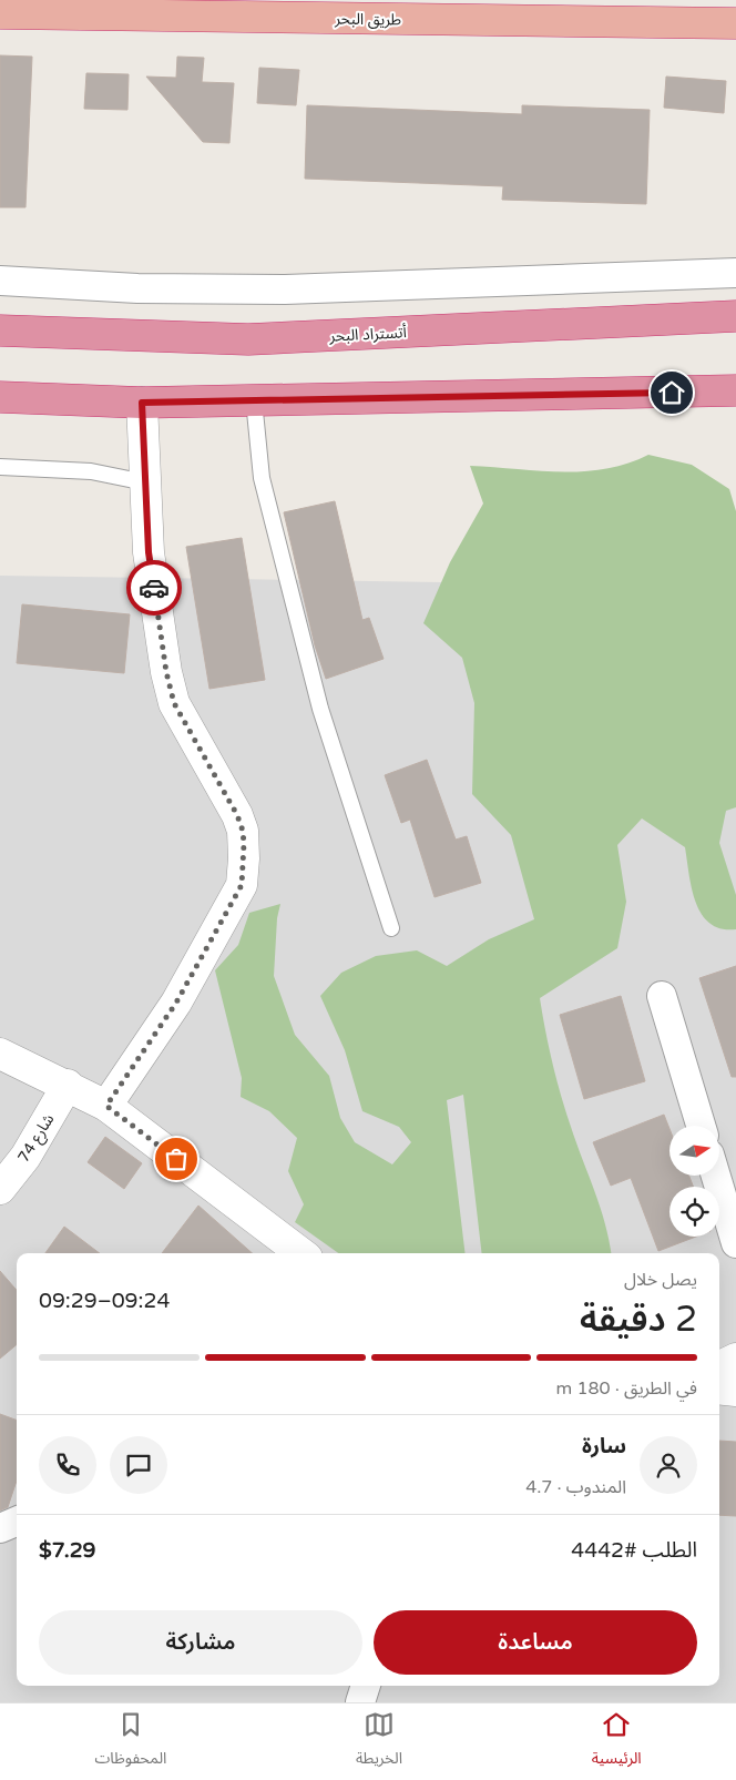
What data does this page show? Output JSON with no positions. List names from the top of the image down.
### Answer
{
  "streets": {
    "highway": ["طريق البحر", "أتستراد البحر"],
    "street": ["شارع 74"]
  },
  "north": "right",
  "page": {
    "heading": ["2 دقيقة", "يصل خلال", "09:24–09:29"],
    "panel": [
      "سارة",
      "المندوب · 4.7",
      "الطلب #4442",
      "$7.29"
    ],
    "bar": "في الطريق · 180 m",
    "buttons": ["مساعدة", "مشاركة"],
    "tabs": ["الرئيسية", "الخريطة", "المحفوظات"]
  }
}
